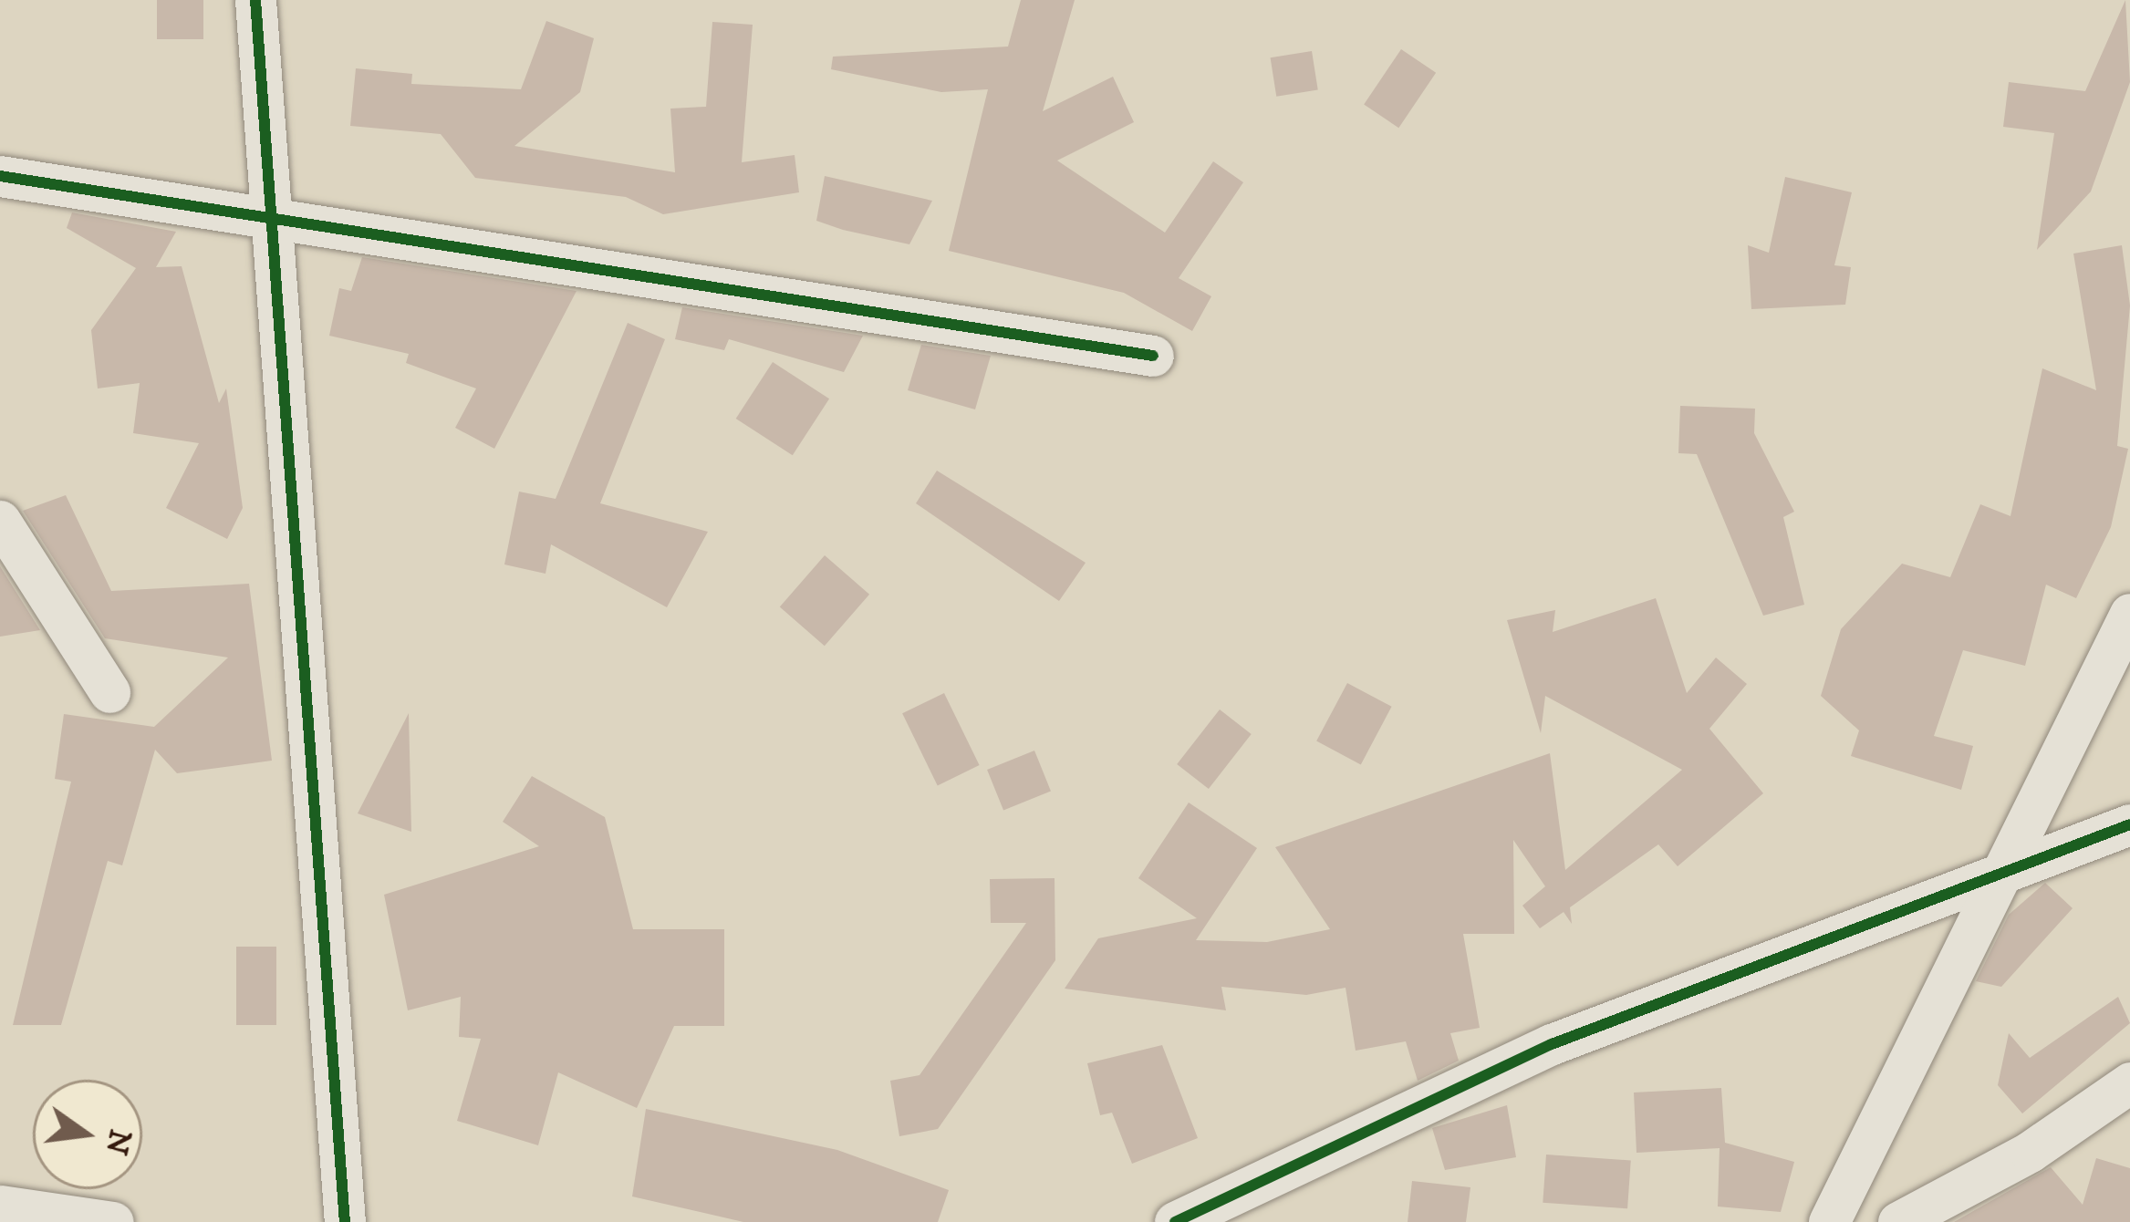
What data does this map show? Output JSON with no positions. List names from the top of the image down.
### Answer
{
  "north": "right"
}
